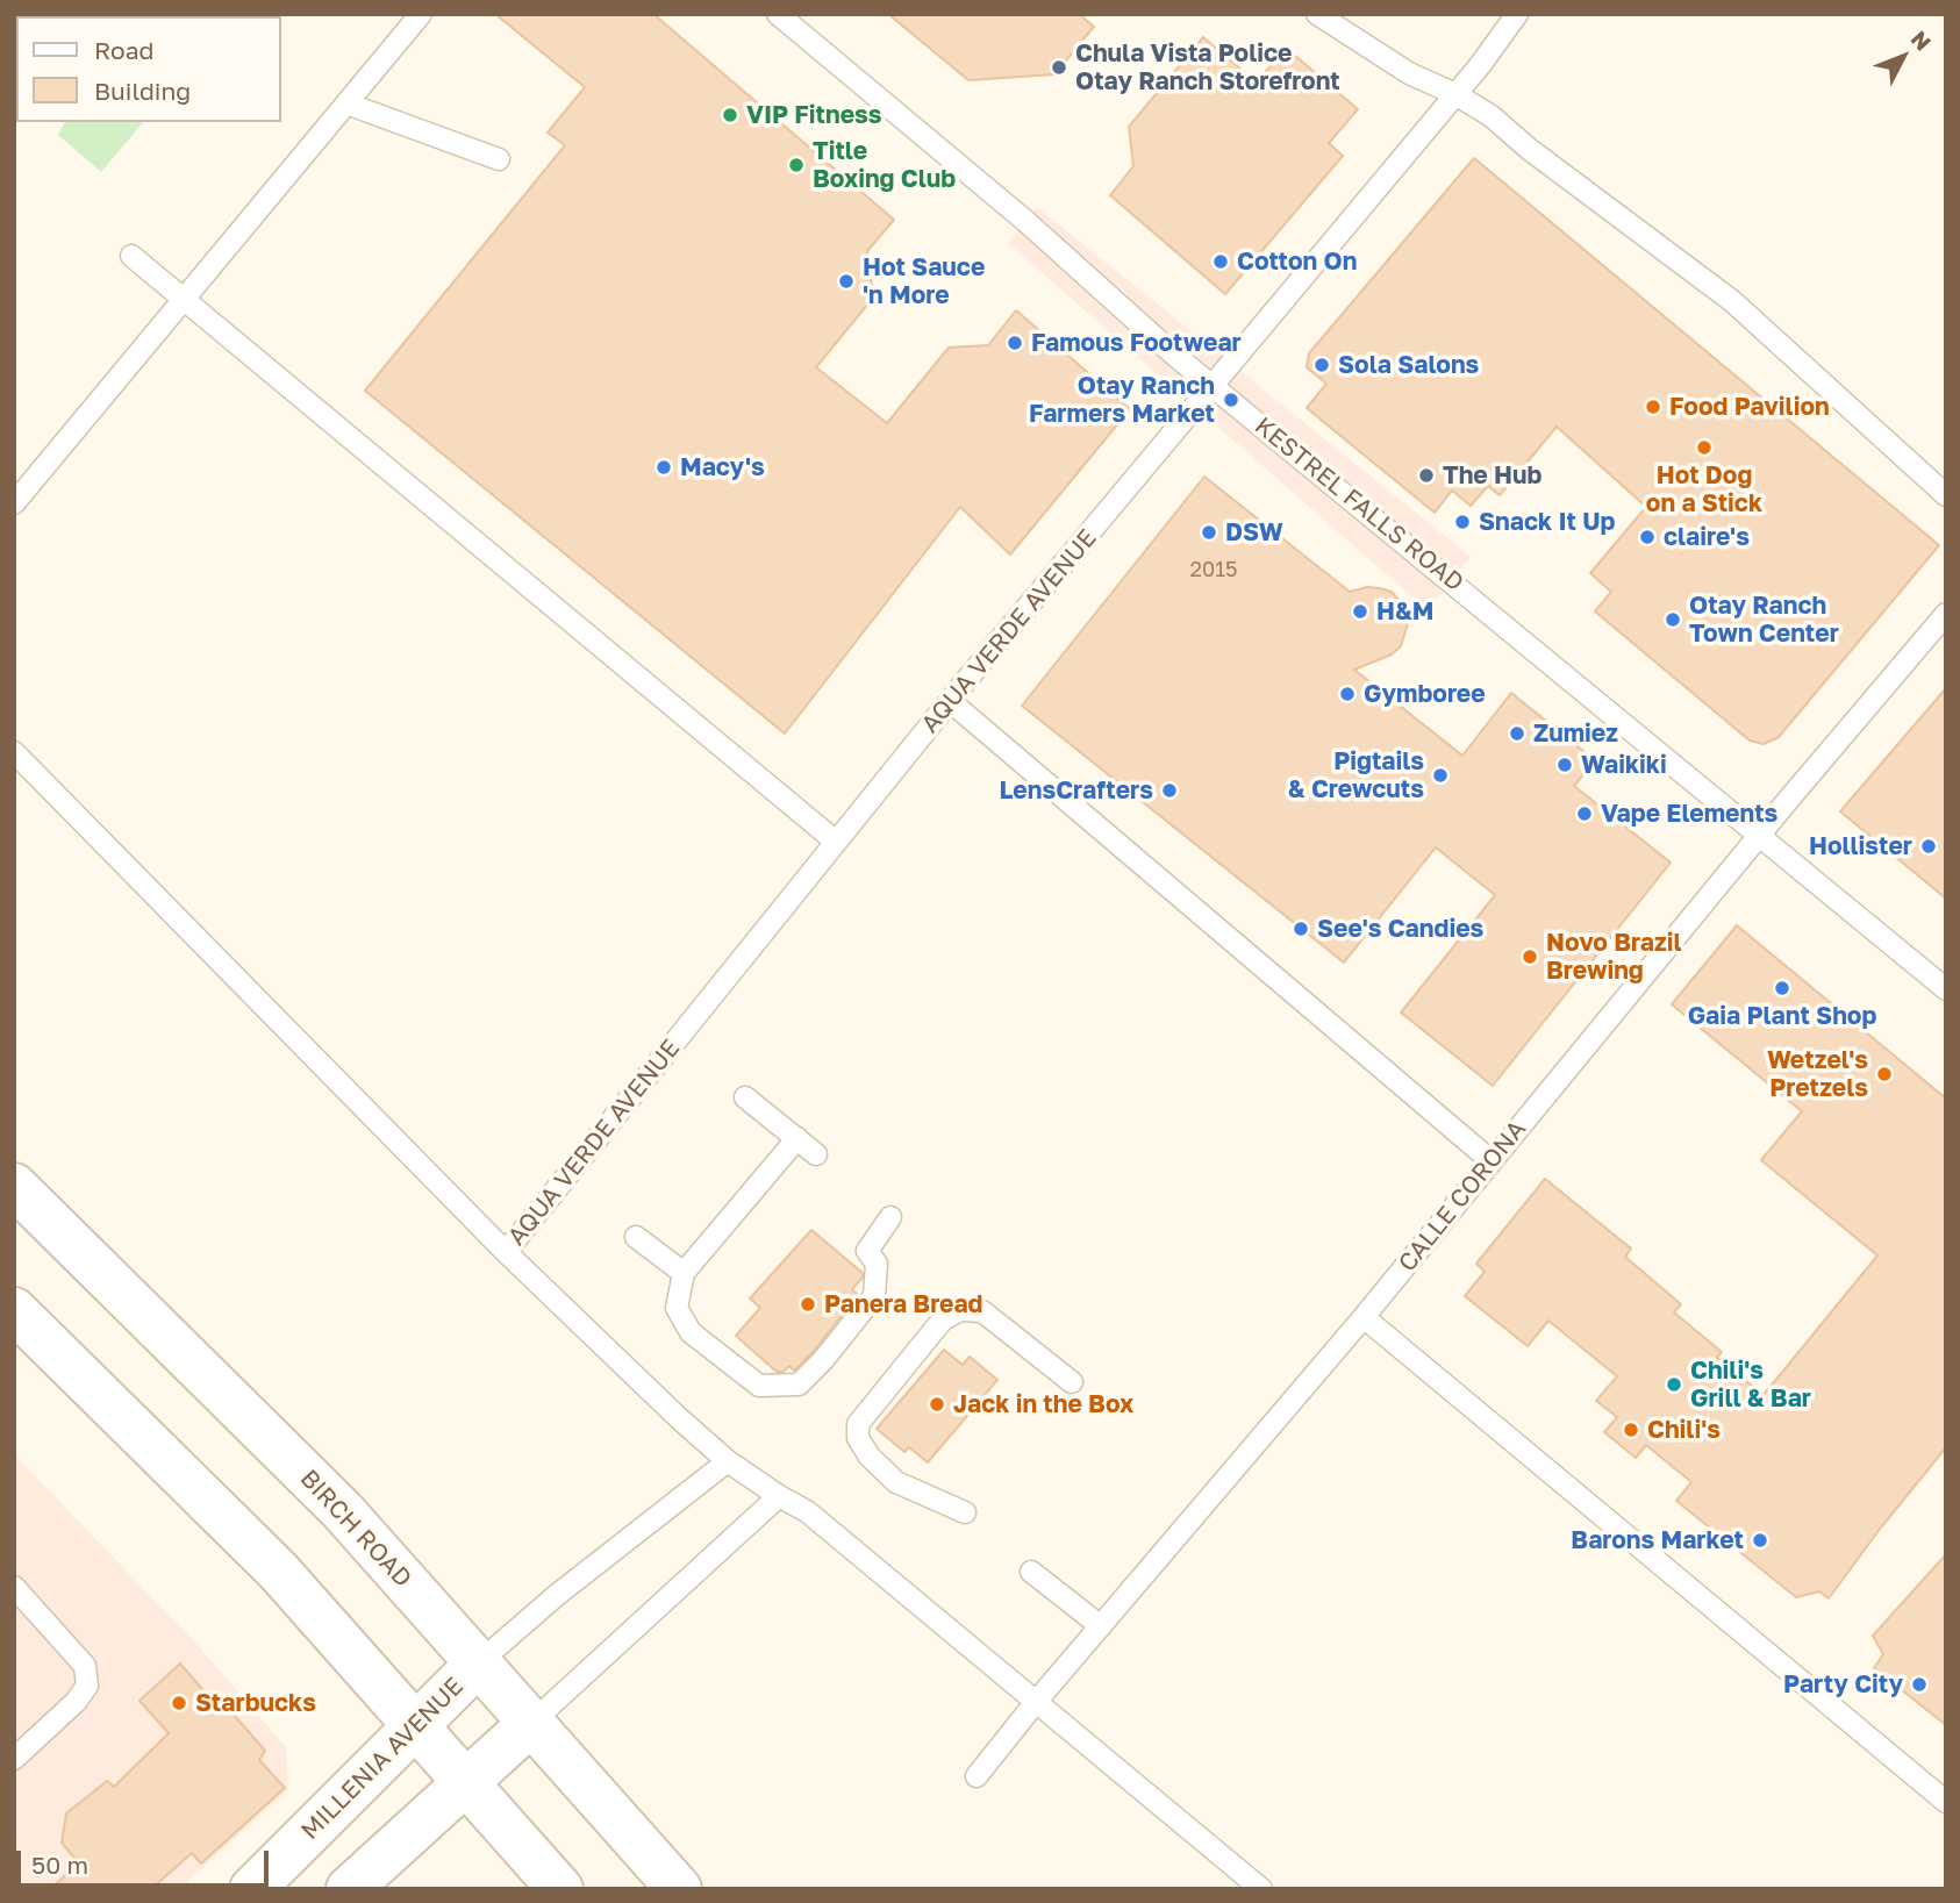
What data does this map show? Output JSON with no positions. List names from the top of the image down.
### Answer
{
  "streets": {
    "main road": ["BIRCH ROAD", "MILLENIA AVENUE"],
    "lane": ["KESTREL FALLS ROAD", "AQUA VERDE AVENUE", "CALLE CORONA"]
  },
  "crossings": [
    ["KESTREL FALLS ROAD", "AQUA VERDE AVENUE"],
    ["KESTREL FALLS ROAD", "CALLE CORONA"],
    ["BIRCH ROAD", "MILLENIA AVENUE"]
  ],
  "places": [
    "Chula Vista Police Otay Ranch Storefront",
    "VIP Fitness",
    "Title Boxing Club",
    "Cotton On",
    "Hot Sauce 'n More",
    "Famous Footwear",
    "Sola Salons",
    "Otay Ranch Farmers Market",
    "Food Pavilion",
    "Hot Dog on a Stick",
    "Macy's",
    "The Hub",
    "Snack It Up",
    "DSW",
    "claire's",
    "H&M",
    "Otay Ranch Town Center",
    "Gymboree",
    "Zumiez",
    "Waikiki",
    "Pigtails & Crewcuts",
    "LensCrafters",
    "Vape Elements",
    "Hollister",
    "See's Candies",
    "Novo Brazil Brewing",
    "Gaia Plant Shop",
    "Wetzel's Pretzels",
    "Panera Bread",
    "Chili's Grill & Bar",
    "Jack in the Box",
    "Chili's",
    "Barons Market",
    "Party City",
    "Starbucks"
  ],
  "house_numbers": ["2015"],
  "legend": ["Road", "Building"],
  "scale_bar": "50 m",
  "north": "top right"
}
